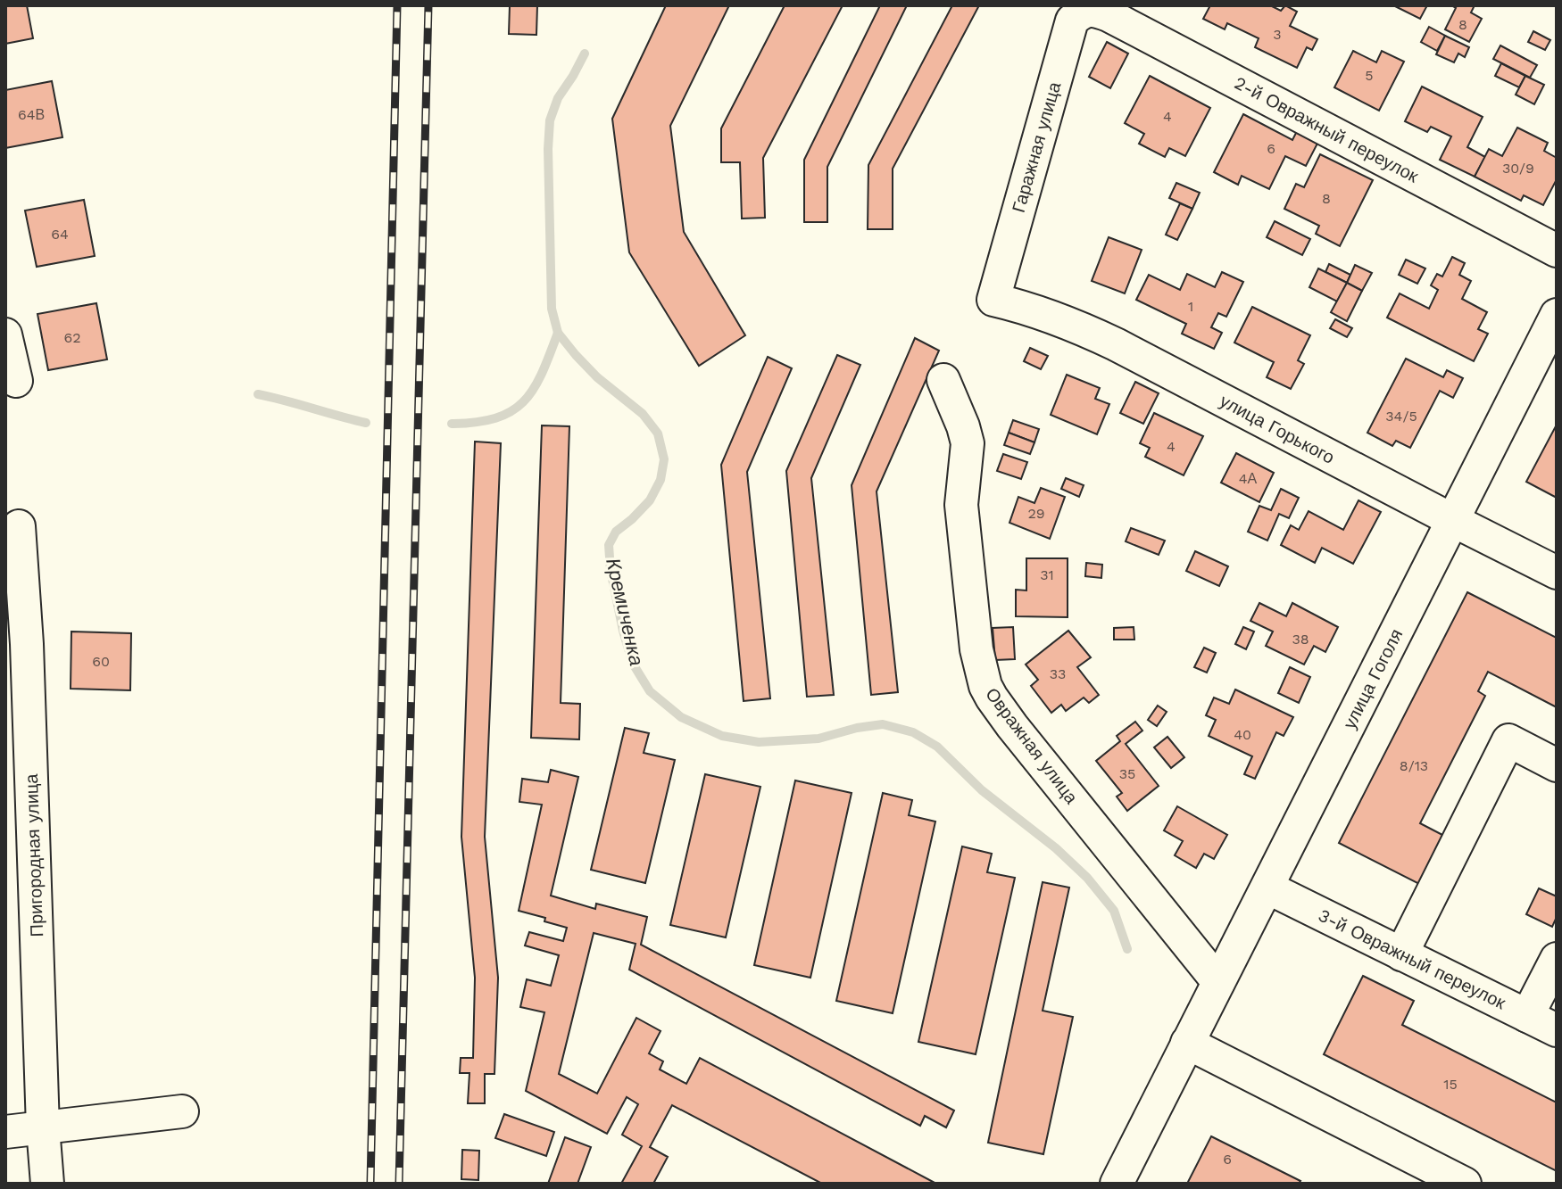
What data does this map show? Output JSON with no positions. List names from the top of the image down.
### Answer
{
  "streets": {
    "street": [
      "2-й Овражный переулок",
      "Гаражная улица",
      "улица Горького",
      "улица Гоголя",
      "Овражная улица",
      "Пригородная улица",
      "3-й Овражный переулок"
    ]
  },
  "crossings": [
    ["2-й Овражный переулок", "Гаражная улица"],
    ["Гаражная улица", "улица Горького"],
    ["улица Горького", "улица Гоголя"],
    ["улица Гоголя", "Овражная улица"],
    ["улица Гоголя", "3-й Овражный переулок"]
  ],
  "water": ["Кремиченка"],
  "house_numbers": [
    "8",
    "3",
    "5",
    "64В",
    "4",
    "6",
    "30/9",
    "8",
    "64",
    "1",
    "62",
    "34/5",
    "4",
    "4А",
    "29",
    "31",
    "38",
    "60",
    "33",
    "40",
    "8/13",
    "35",
    "15",
    "6"
  ]
}
